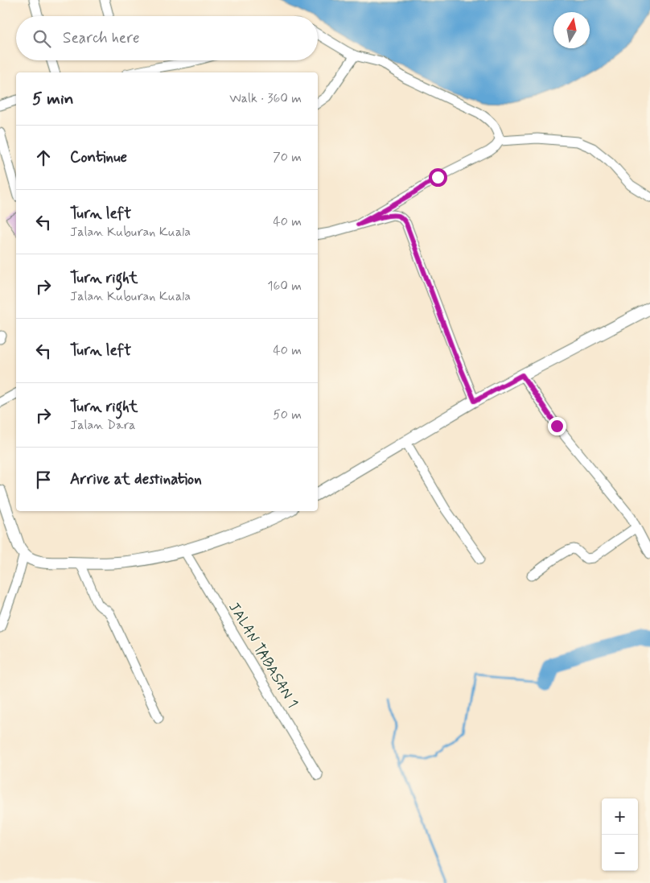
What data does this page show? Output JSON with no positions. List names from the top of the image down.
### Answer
{
  "streets": {
    "street": ["JALAN TABASAN 1"]
  },
  "north": "top",
  "page": {
    "search": "Search here",
    "heading": ["5 min", "Walk · 360 m"],
    "list": [
      ["Continue", "70 m"],
      ["Turn left", "Jalan Kuburan Kuala", "40 m"],
      ["Turn right", "Jalan Kuburan Kuala", "160 m"],
      ["Turn left", "40 m"],
      ["Turn right", "Jalan Dara", "50 m"],
      "Arrive at destination"
    ],
    "map_buttons": ["+", "−"]
  }
}
